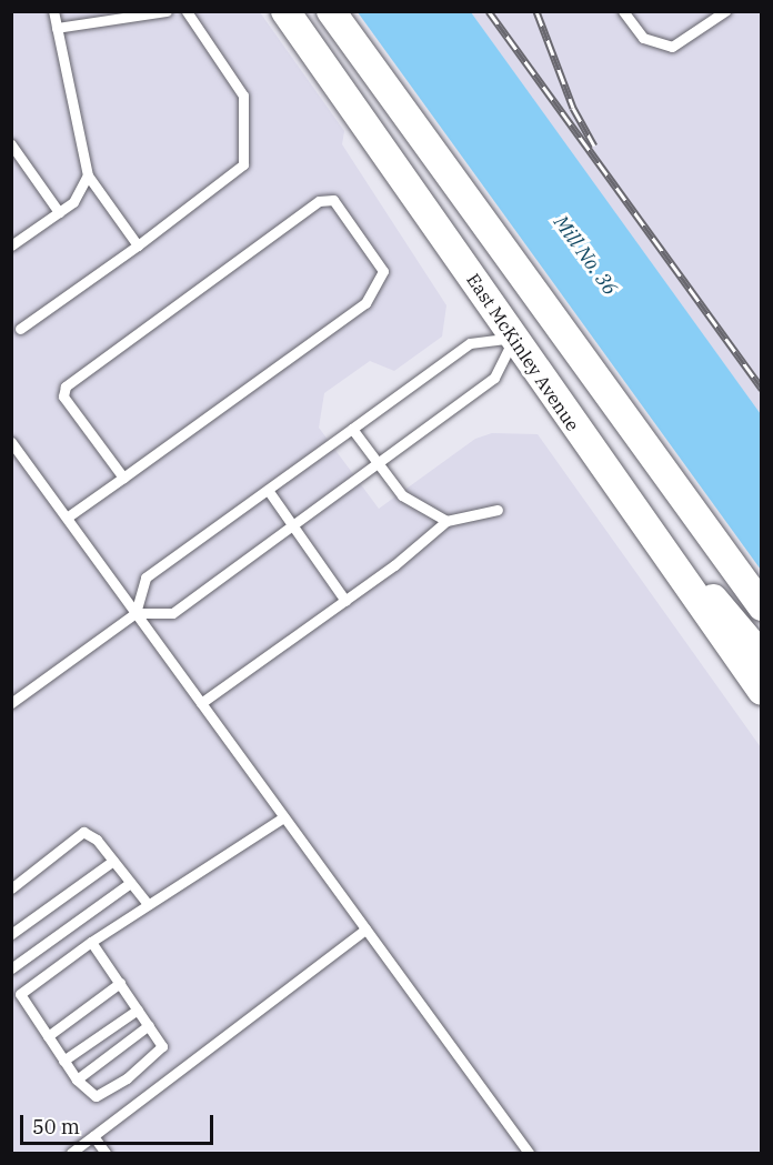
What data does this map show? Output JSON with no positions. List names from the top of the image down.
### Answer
{
  "streets": {
    "main road": ["East McKinley Avenue"]
  },
  "water": ["Mill No. 36"],
  "scale_bar": "50 m"
}
